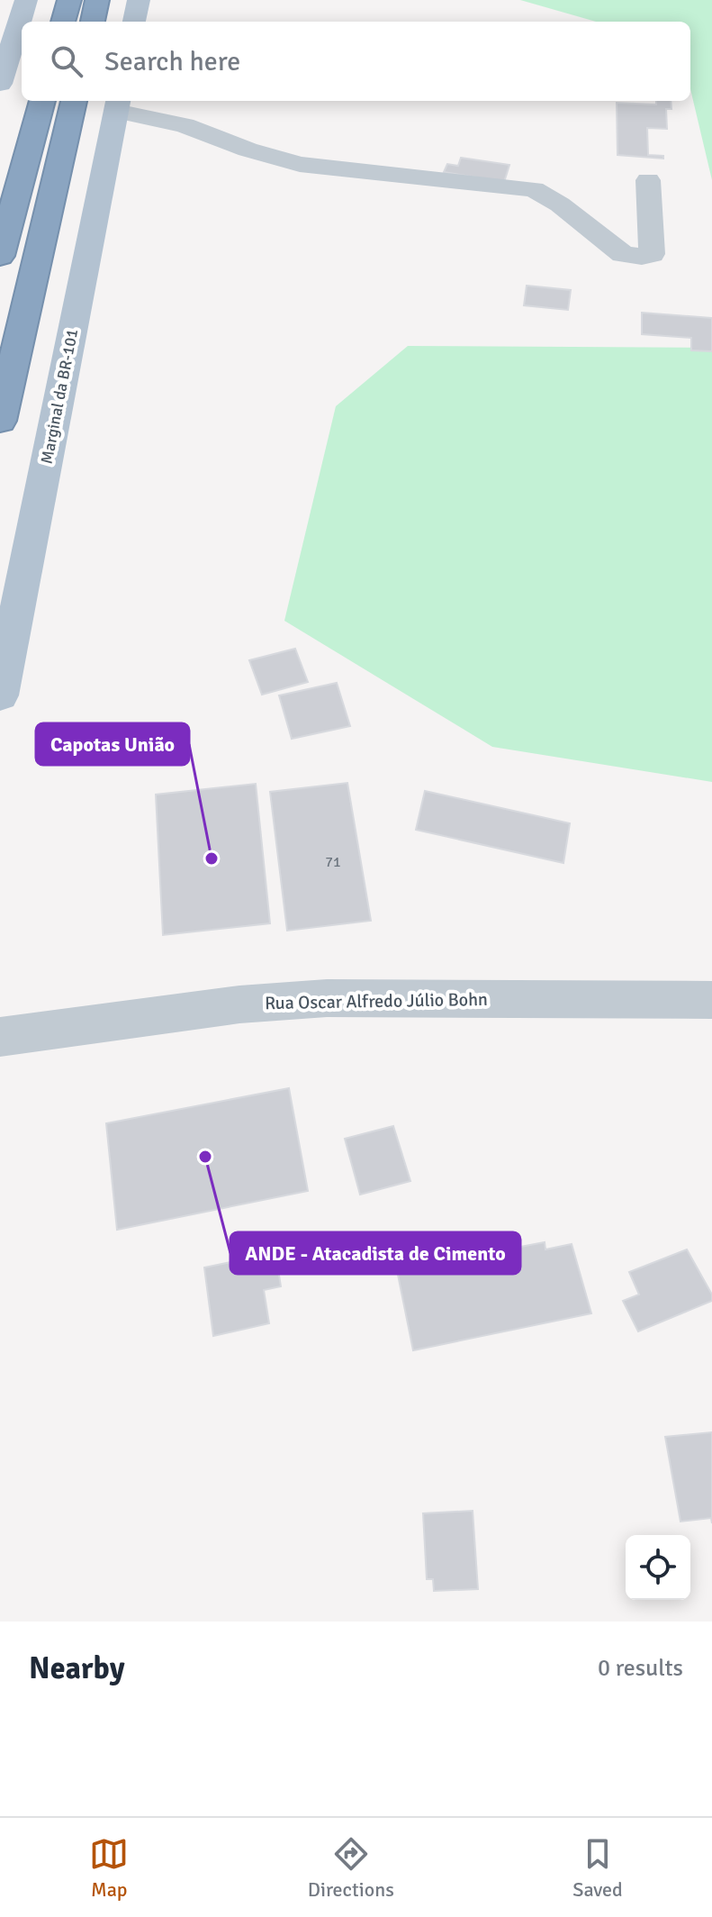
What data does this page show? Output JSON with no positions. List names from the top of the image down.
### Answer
{
  "streets": {
    "main road": ["Marginal da BR-101"],
    "street": ["Rua Oscar Alfredo Júlio Bohn"]
  },
  "places": ["Capotas União", "ANDE - Atacadista de Cimento"],
  "house_numbers": ["71"],
  "page": {
    "search": "Search here",
    "heading": ["Nearby", "0 results"],
    "nav": ["Map", "Directions", "Saved"]
  }
}
